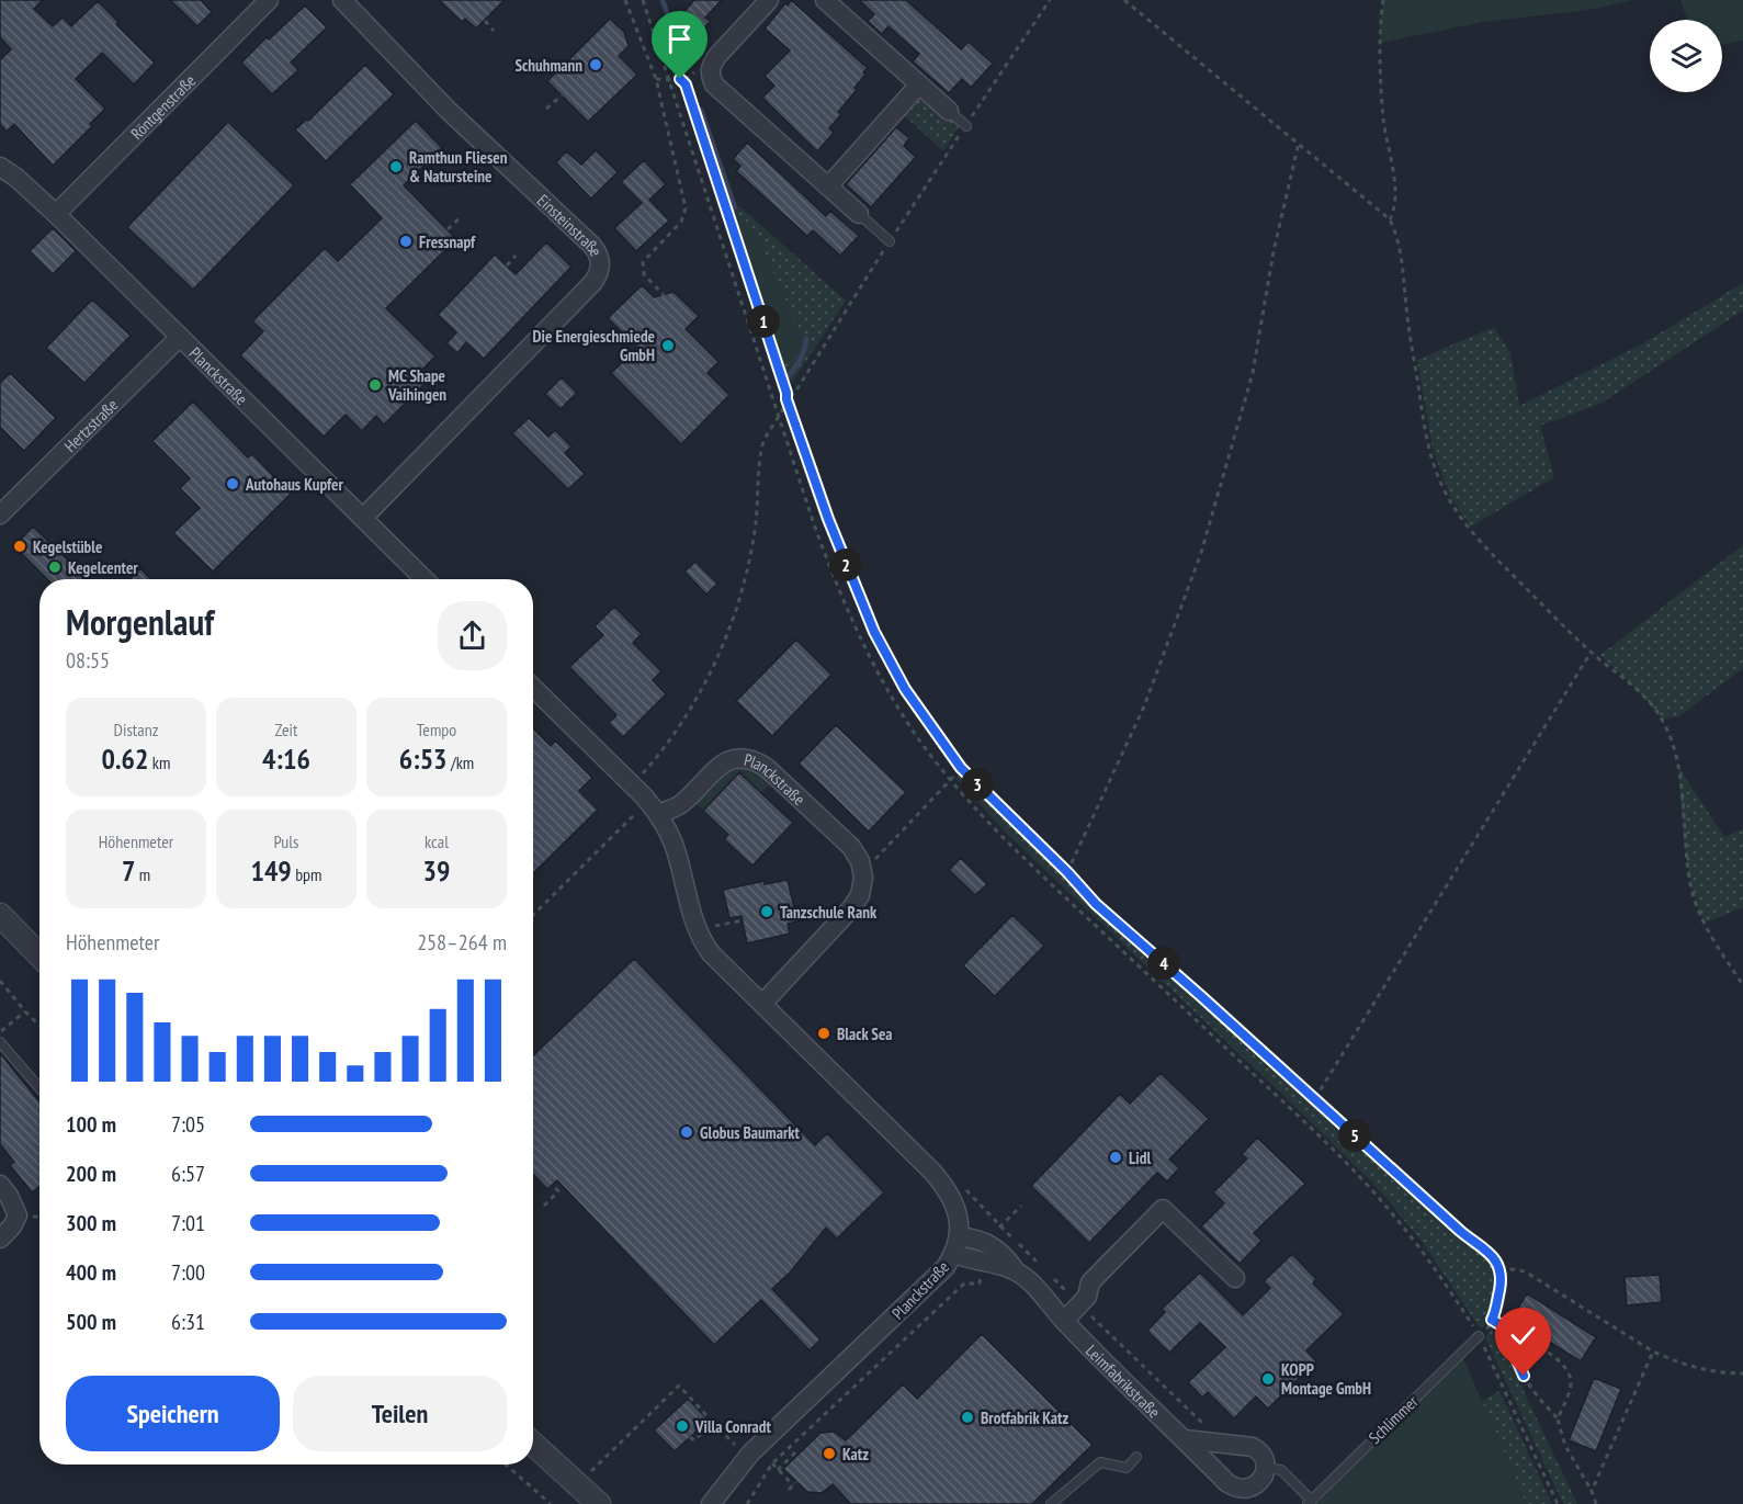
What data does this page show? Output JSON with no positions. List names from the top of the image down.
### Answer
{
  "streets": {
    "street": [
      "Röntgenstraße",
      "Einsteinstraße",
      "Planckstraße",
      "Hertzstraße",
      "Leimfabrikstraße"
    ],
    "lane": ["Schlimmer"]
  },
  "crossings": [
    ["Röntgenstraße", "Planckstraße"],
    ["Einsteinstraße", "Planckstraße"],
    ["Planckstraße", "Hertzstraße"],
    ["Planckstraße", "Leimfabrikstraße"]
  ],
  "places": [
    "Schuhmann",
    "Ramthun Fliesen & Natursteine",
    "Fressnapf",
    "Die Energieschmiede GmbH",
    "MC Shape Vaihingen",
    "Autohaus Kupfer",
    "Kegelstüble",
    "Kegelcenter",
    "Tanzschule Rank",
    "Black Sea",
    "Globus Baumarkt",
    "Lidl",
    "KOPP Montage GmbH",
    "Brotfabrik Katz",
    "Villa Conradt",
    "Katz"
  ],
  "page": {
    "pins": [
      "1",
      "2",
      "3",
      "4",
      "5"
    ],
    "heading": ["Morgenlauf", "08:55"],
    "stats": [
      ["Distanz", "0.62 km"],
      ["Zeit", "4:16"],
      ["Tempo", "6:53 /km"],
      ["Höhenmeter", "7 m"],
      ["Puls", "149 bpm"],
      ["kcal", "39"]
    ],
    "chart": ["Höhenmeter", "258–264 m"],
    "list": [
      {
        "name": "100 m",
        "note": "7:05"
      },
      {
        "name": "200 m",
        "note": "6:57"
      },
      {
        "name": "300 m",
        "note": "7:01"
      },
      {
        "name": "400 m",
        "note": "7:00"
      },
      {
        "name": "500 m",
        "note": "6:31"
      }
    ],
    "buttons": ["Speichern", "Teilen"]
  }
}
